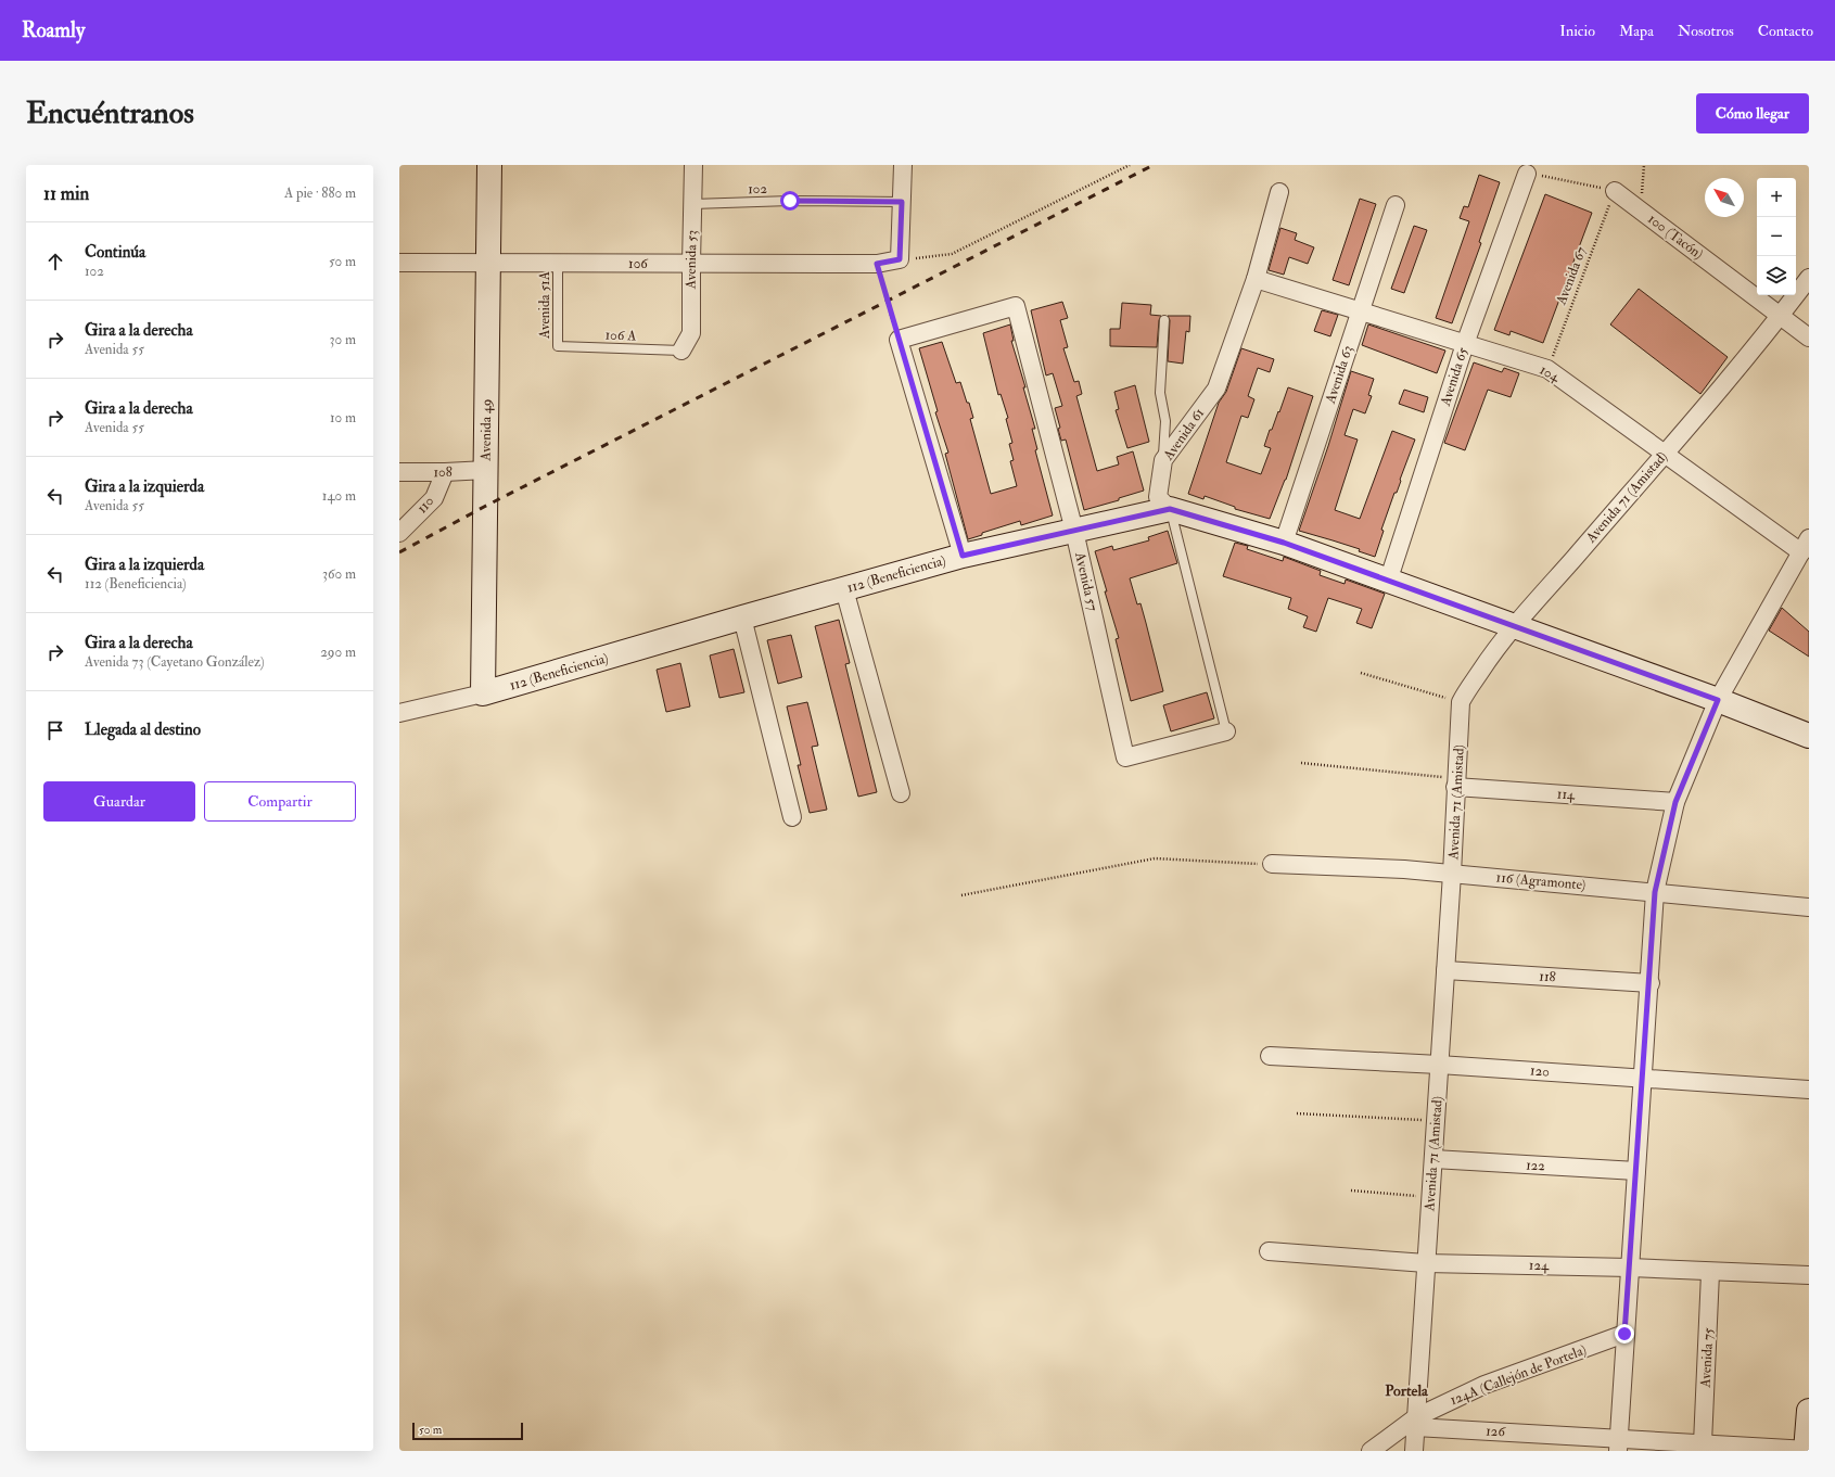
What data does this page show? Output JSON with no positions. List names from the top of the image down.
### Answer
{
  "streets": {
    "street": [
      "100 (Tacón)",
      "Avenida 53",
      "106",
      "104",
      "Avenida 63",
      "Avenida 65",
      "Avenida 49",
      "Avenida 61",
      "108",
      "Avenida 71 (Amistad)",
      "110",
      "112 (Beneficiencia)",
      "Avenida 57",
      "114",
      "116 (Agramonte)",
      "118",
      "120",
      "122",
      "124",
      "Avenida 75",
      "124A (Callejón de Portela)",
      "126"
    ],
    "lane": ["102", "Avenida 51A", "106 A"],
    "path": ["Avenida 67"]
  },
  "crossings": [
    ["102", "Avenida 53"],
    ["100 (Tacón)", "Avenida 67"],
    ["100 (Tacón)", "Avenida 71 (Amistad)"],
    ["Avenida 53", "106"],
    ["Avenida 53", "106 A"],
    ["106", "Avenida 51A"],
    ["106", "Avenida 49"],
    ["Avenida 67", "104"],
    ["Avenida 51A", "106 A"],
    ["104", "Avenida 63"],
    ["104", "Avenida 65"],
    ["104", "Avenida 61"],
    ["104", "Avenida 71 (Amistad)"],
    ["Avenida 63", "112 (Beneficiencia)"],
    ["Avenida 65", "112 (Beneficiencia)"],
    ["Avenida 49", "108"],
    ["Avenida 49", "112 (Beneficiencia)"],
    ["Avenida 61", "112 (Beneficiencia)"],
    ["Avenida 61", "Avenida 57"],
    ["108", "110"],
    ["Avenida 71 (Amistad)", "112 (Beneficiencia)"],
    ["Avenida 71 (Amistad)", "114"],
    ["Avenida 71 (Amistad)", "116 (Agramonte)"],
    ["Avenida 71 (Amistad)", "118"],
    ["Avenida 71 (Amistad)", "120"],
    ["Avenida 71 (Amistad)", "122"],
    ["Avenida 71 (Amistad)", "124"],
    ["Avenida 71 (Amistad)", "124A (Callejón de Portela)"],
    ["Avenida 71 (Amistad)", "126"],
    ["112 (Beneficiencia)", "Avenida 57"],
    ["124", "Avenida 75"],
    ["Avenida 75", "126"],
    ["124A (Callejón de Portela)", "126"]
  ],
  "districts": ["Portela"],
  "scale_bar": "50 m",
  "north": "top left",
  "page": {
    "header": "Roamly",
    "nav": [
      "Inicio",
      "Mapa",
      "Nosotros",
      "Contacto"
    ],
    "buttons": [
      "Cómo llegar",
      ["Guardar", "Compartir"]
    ],
    "title": "Encuéntranos",
    "heading": ["11 min", "A pie · 880 m"],
    "map_buttons": ["+", "−"],
    "list": [
      ["Continúa", "102", "50 m"],
      ["Gira a la derecha", "Avenida 55", "30 m"],
      ["Gira a la derecha", "Avenida 55", "10 m"],
      ["Gira a la izquierda", "Avenida 55", "140 m"],
      ["Gira a la izquierda", "112 (Beneficiencia)", "360 m"],
      ["Gira a la derecha", "Avenida 73 (Cayetano González)", "290 m"],
      "Llegada al destino"
    ],
    "scale": "50 m"
  }
}
